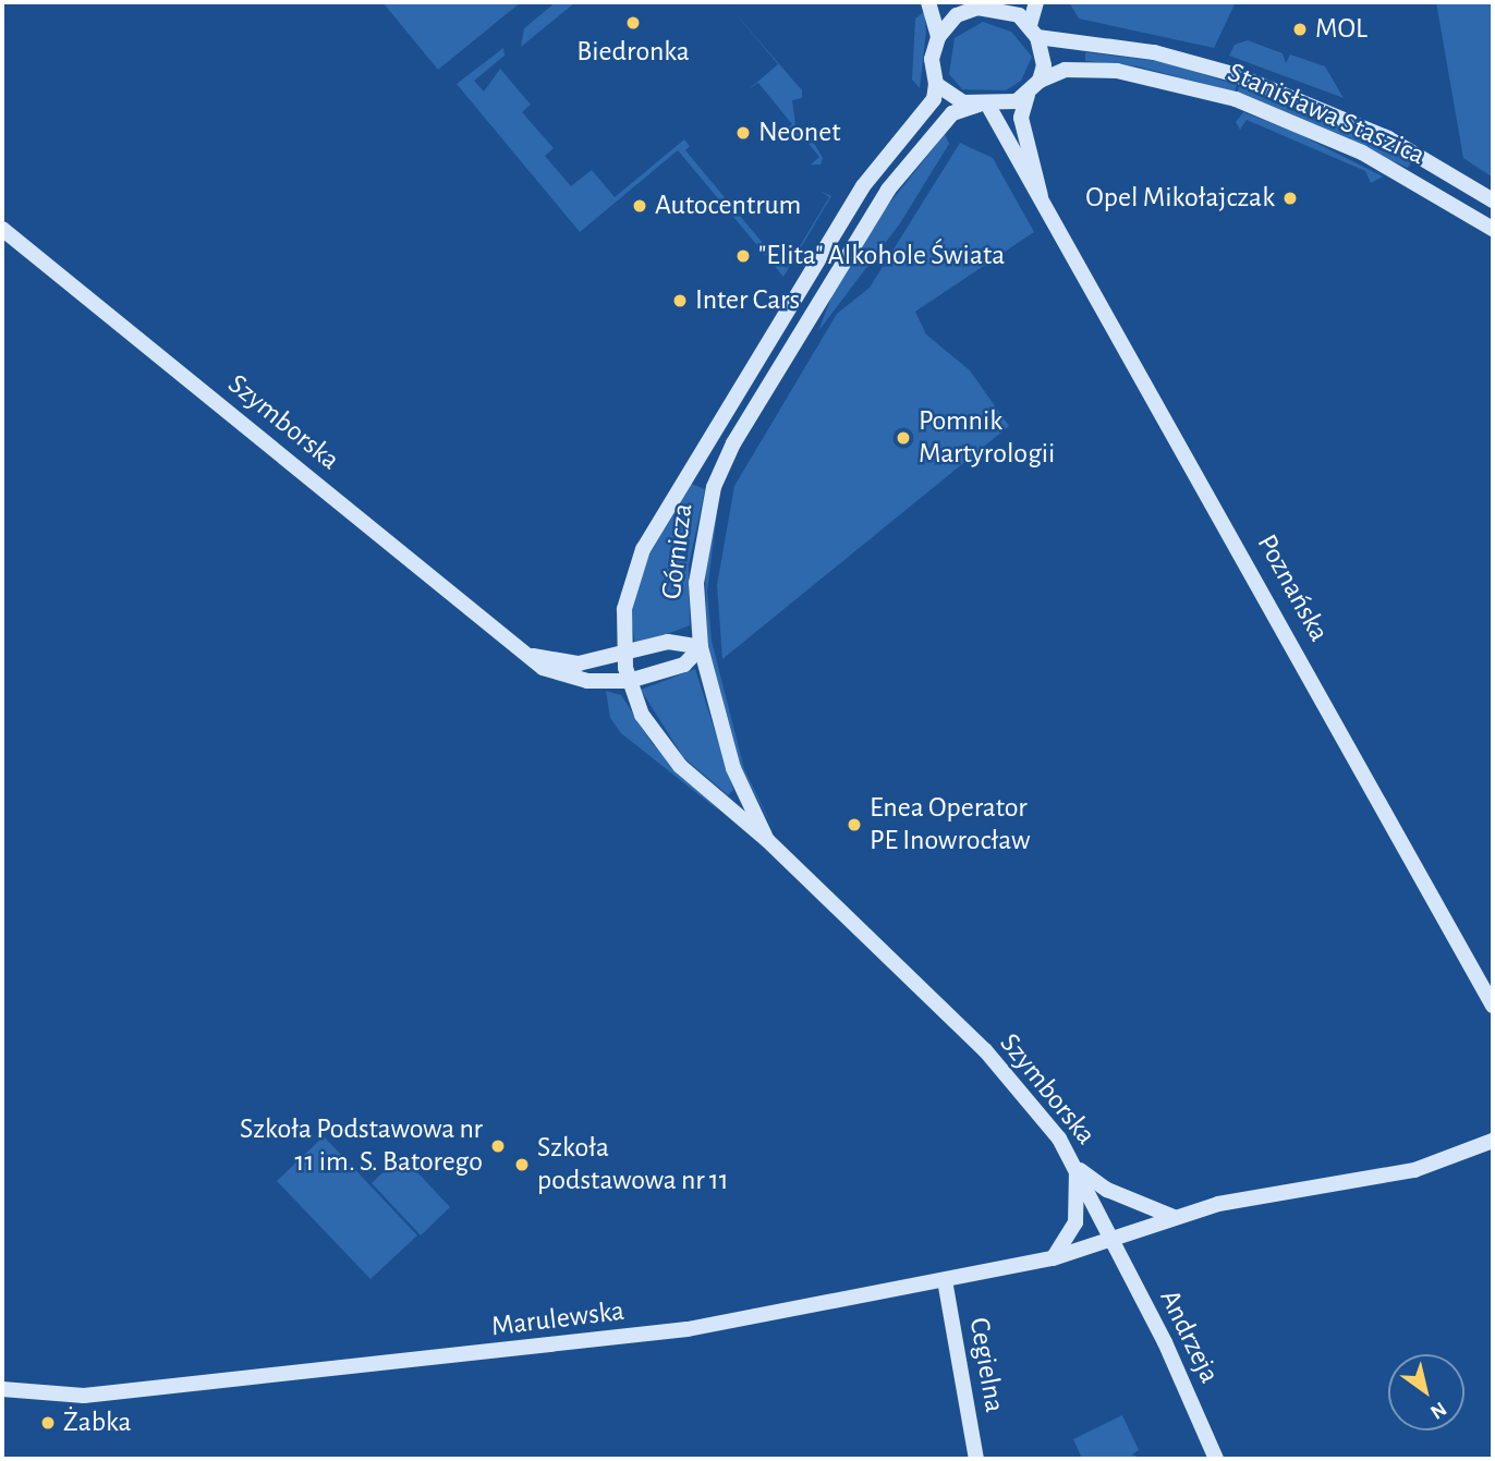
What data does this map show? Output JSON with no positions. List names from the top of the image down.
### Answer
{
  "streets": {
    "street": [
      "Stanisława Staszica",
      "Szymborska",
      "Górnicza",
      "Poznańska",
      "Marulewska",
      "Andrzeja",
      "Cegielna"
    ]
  },
  "crossings": [
    ["Stanisława Staszica", "Górnicza"],
    ["Stanisława Staszica", "Poznańska"],
    ["Szymborska", "Górnicza"],
    ["Szymborska", "Marulewska"],
    ["Szymborska", "Andrzeja"],
    ["Górnicza", "Poznańska"],
    ["Marulewska", "Andrzeja"],
    ["Marulewska", "Cegielna"]
  ],
  "places": [
    "Biedronka",
    "MOL",
    "Neonet",
    "Opel Mikołajczak",
    "Autocentrum",
    "\"Elita\" Alkohole Świata",
    "Inter Cars",
    "Pomnik Martyrologii",
    "Enea Operator PE Inowrocław",
    "Szkoła Podstawowa nr 11 im. S. Batorego",
    "Szkoła podstawowa nr 11",
    "Żabka"
  ],
  "north": "bottom right"
}
